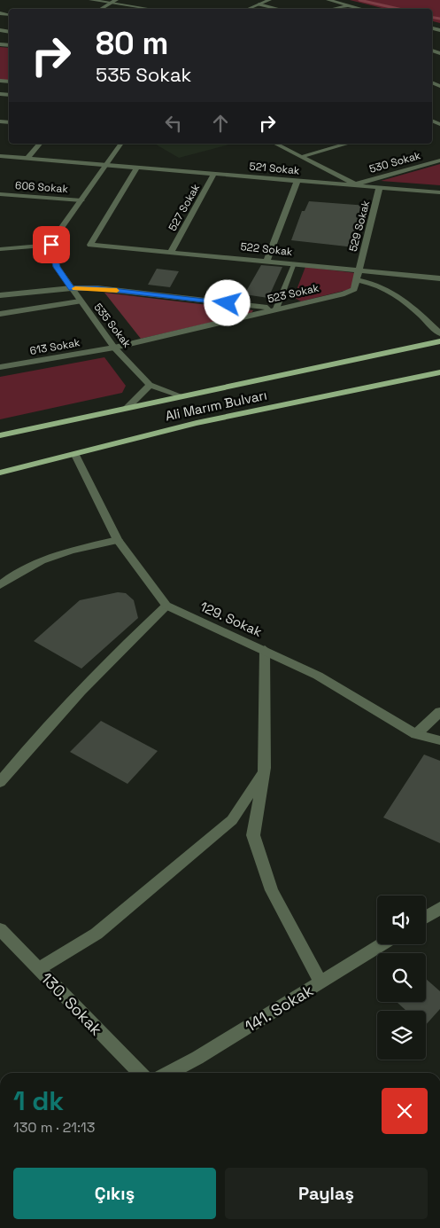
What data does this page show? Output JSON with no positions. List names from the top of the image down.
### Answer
{
  "streets": {
    "main road": ["Ali Marım Bulvarı"],
    "street": [
      "530 Sokak",
      "521 Sokak",
      "606 Sokak",
      "527 Sokak",
      "529 Sokak",
      "522 Sokak",
      "523 Sokak",
      "535 Sokak",
      "613 Sokak",
      "129. Sokak",
      "130. Sokak",
      "141. Sokak"
    ]
  },
  "crossings": [
    ["530 Sokak", "521 Sokak"],
    ["521 Sokak", "527 Sokak"],
    ["521 Sokak", "529 Sokak"],
    ["521 Sokak", "522 Sokak"],
    ["527 Sokak", "522 Sokak"],
    ["529 Sokak", "522 Sokak"],
    ["523 Sokak", "535 Sokak"],
    ["523 Sokak", "613 Sokak"],
    ["535 Sokak", "613 Sokak"],
    ["Ali Marım Bulvarı", "129. Sokak"]
  ],
  "page": {
    "turn": ["80 m", "535 Sokak"],
    "heading": ["1 dk", "130 m · 21:13"],
    "buttons": ["Çıkış", "Paylaş"]
  }
}
